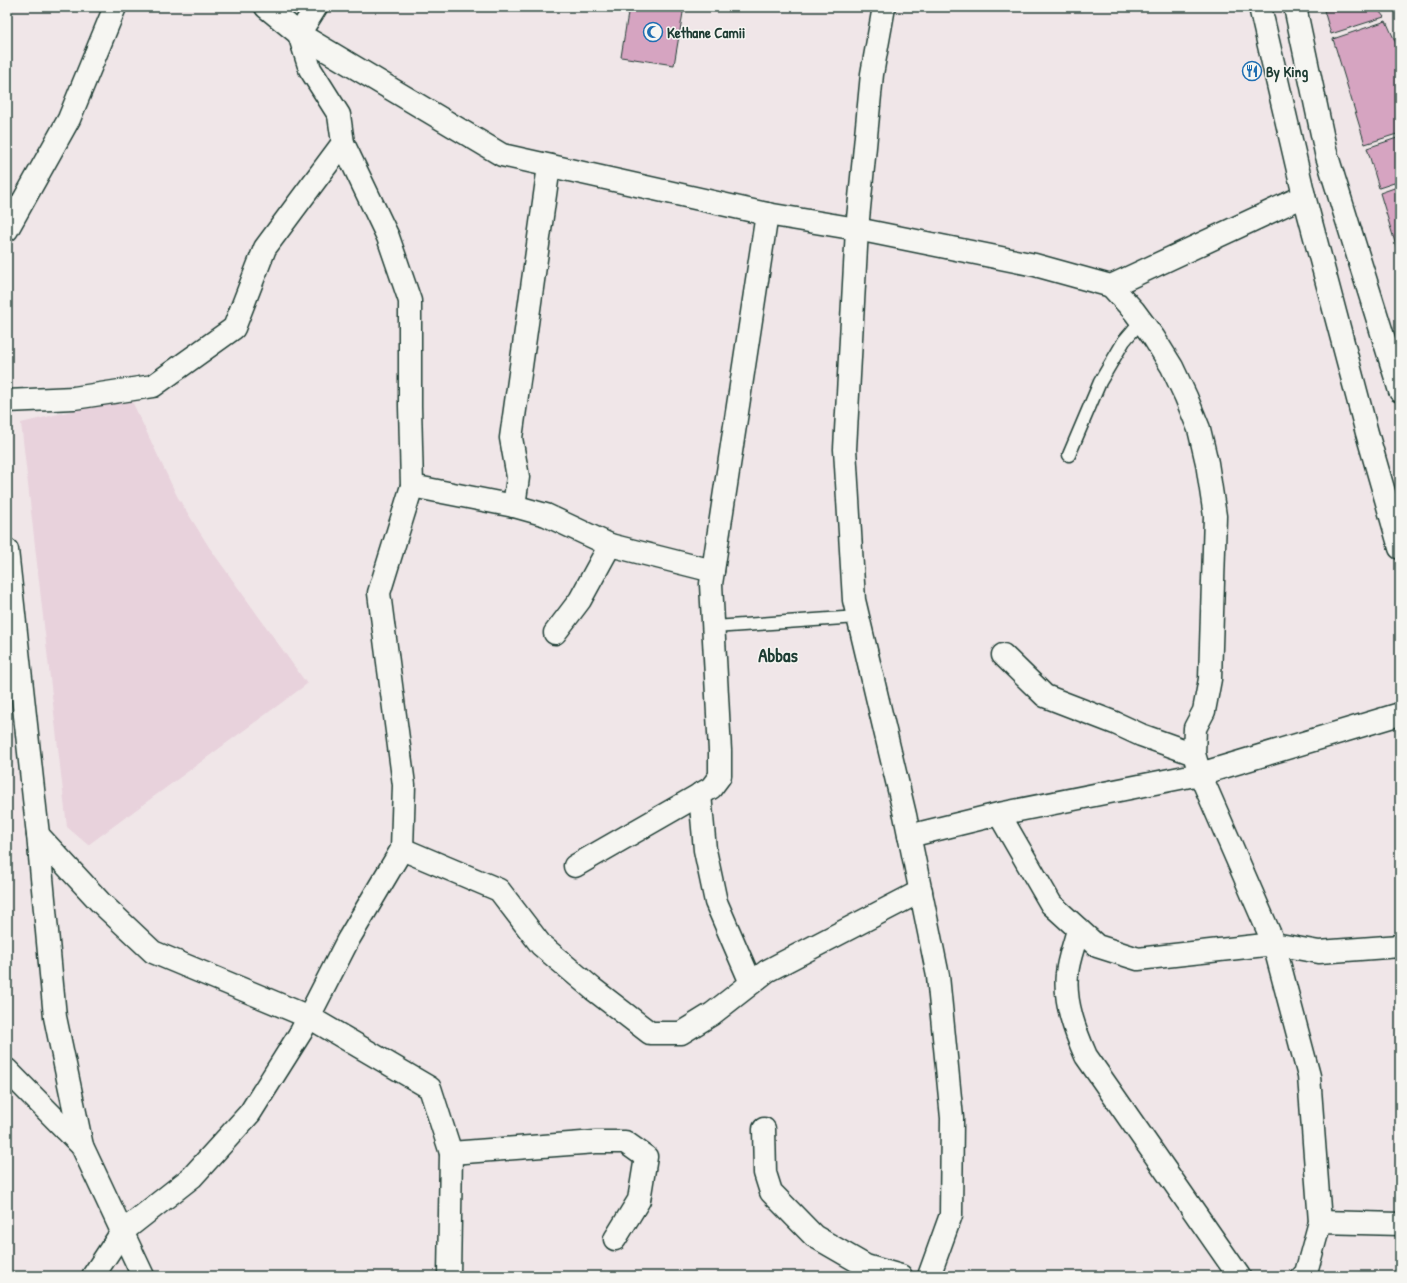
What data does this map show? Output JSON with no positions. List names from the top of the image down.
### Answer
{
  "districts": ["Abbas"],
  "places": {
    "mosque": ["Kethane Camii"],
    "restaurant": ["By King"]
  }
}
